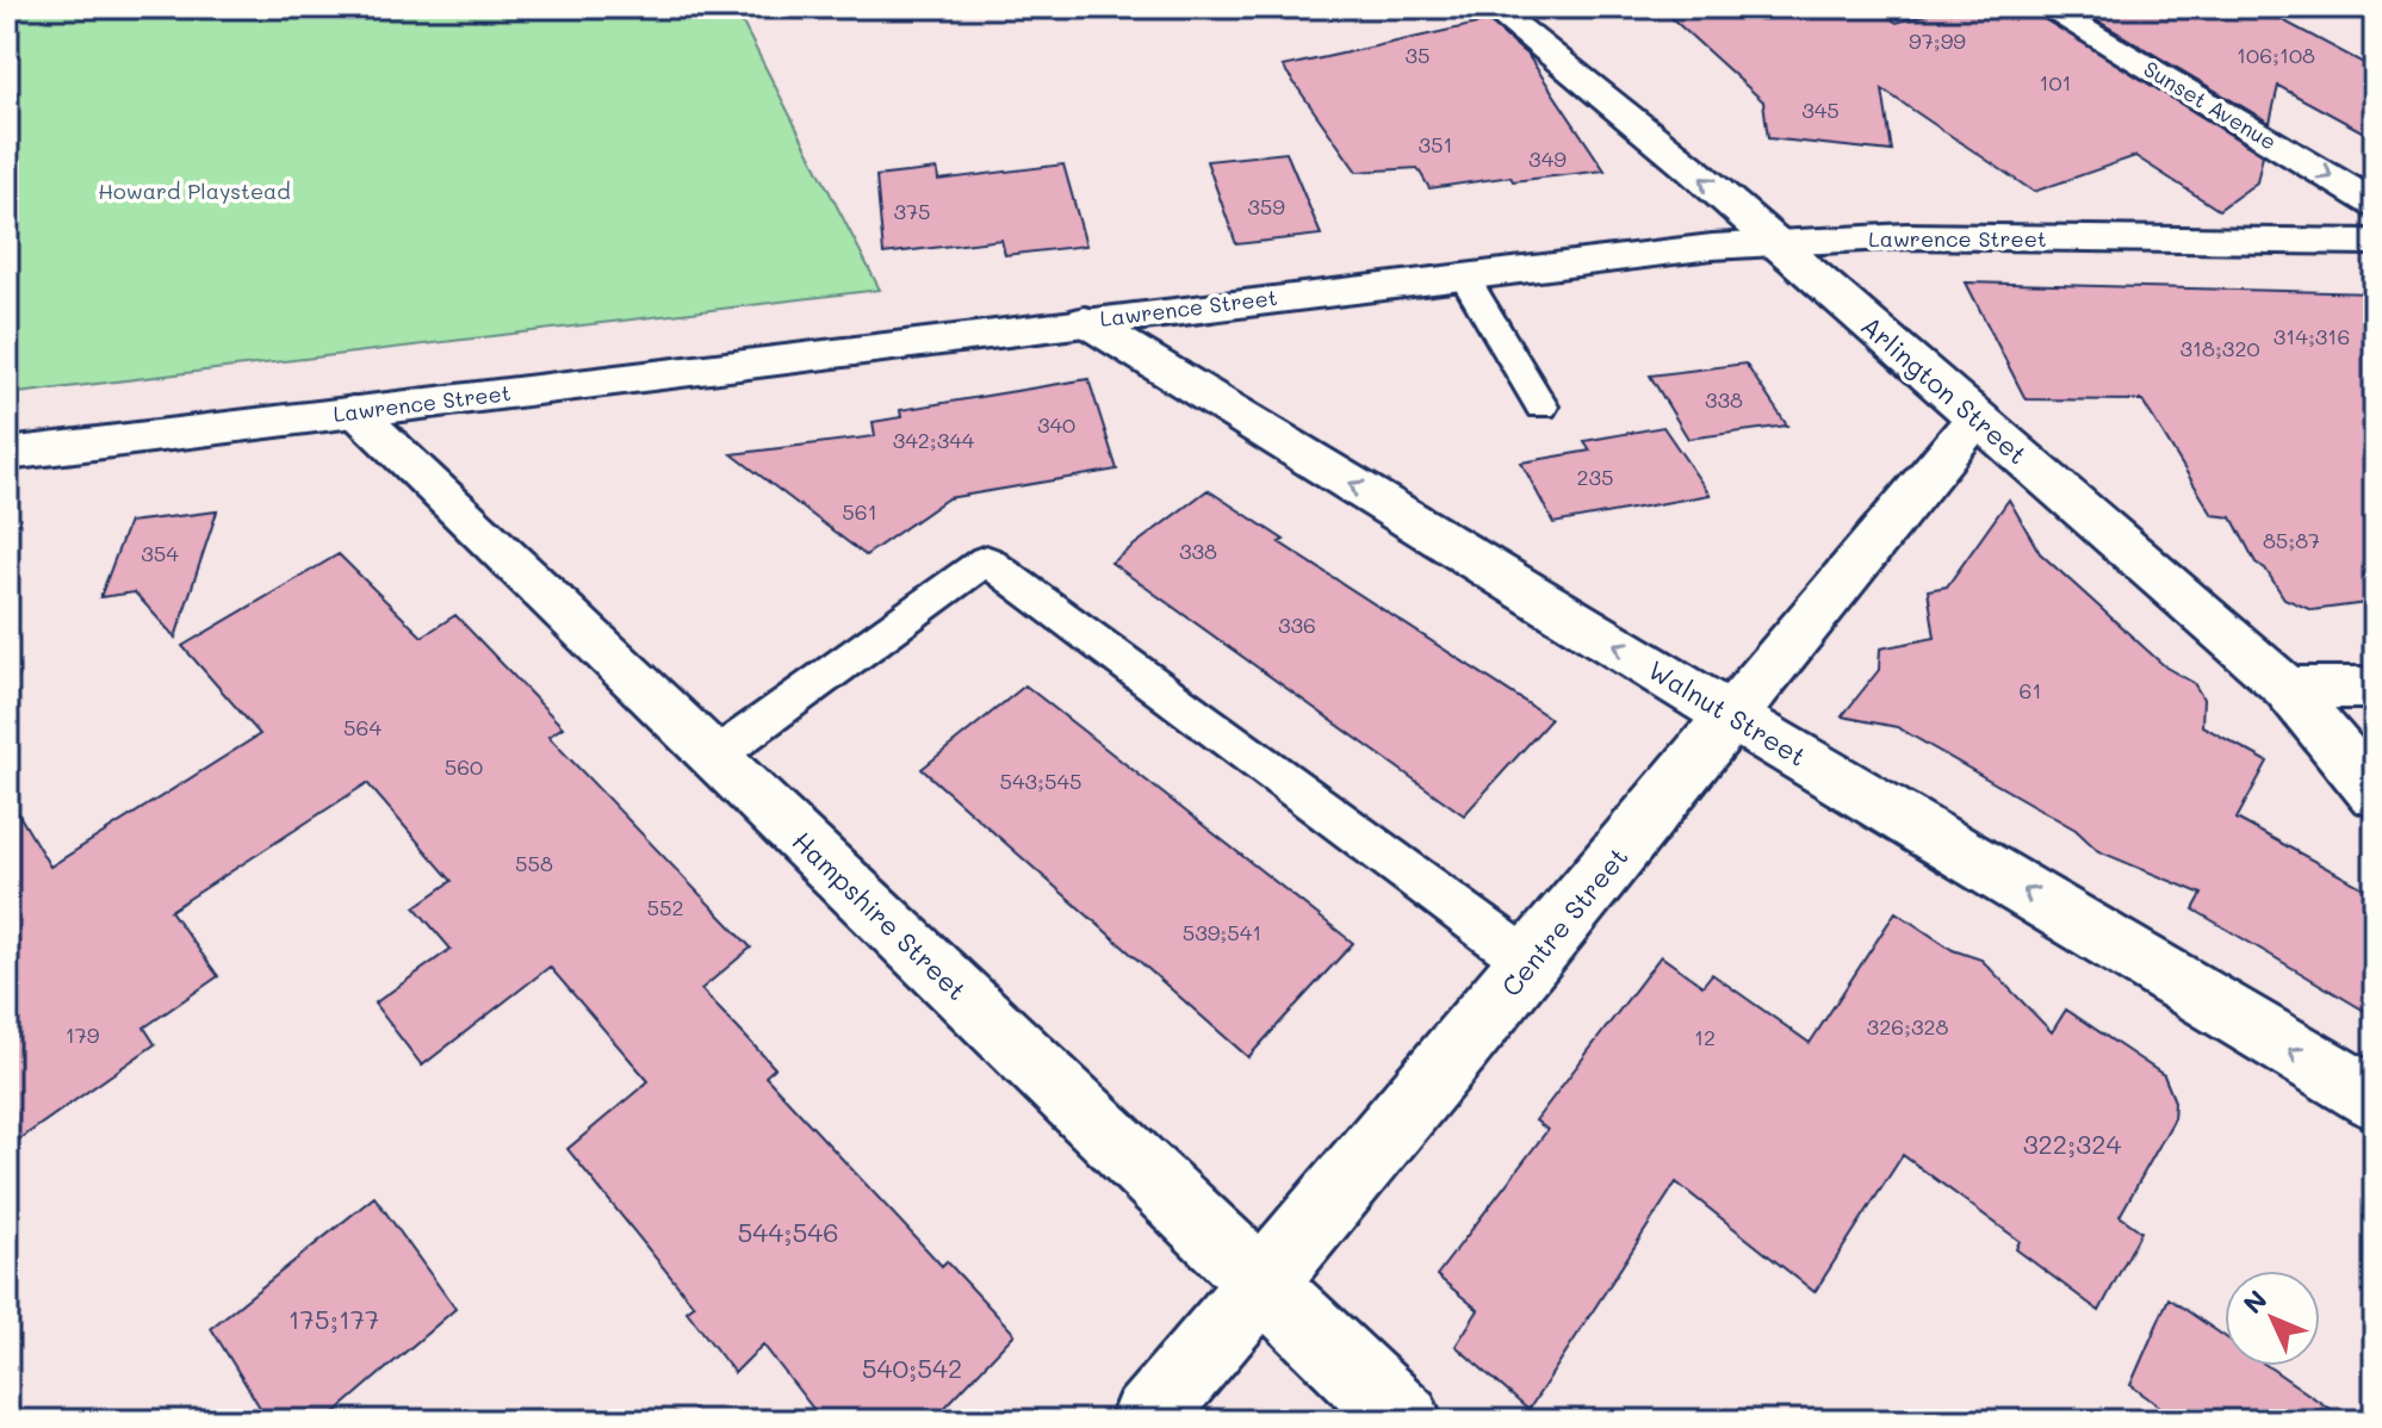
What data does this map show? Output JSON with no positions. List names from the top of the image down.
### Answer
{
  "streets": {
    "street": [
      "Sunset Avenue",
      "Lawrence Street",
      "Arlington Street",
      "Walnut Street",
      "Hampshire Street",
      "Centre Street"
    ]
  },
  "crossings": [
    ["Lawrence Street", "Arlington Street"],
    ["Lawrence Street", "Walnut Street"],
    ["Lawrence Street", "Hampshire Street"],
    ["Arlington Street", "Centre Street"],
    ["Walnut Street", "Centre Street"],
    ["Hampshire Street", "Centre Street"]
  ],
  "one_way": ["Sunset Avenue", "Walnut Street"],
  "parks": ["Howard Playstead"],
  "house_numbers": [
    "97;99",
    "35",
    "106;108",
    "101",
    "345",
    "351",
    "349",
    "359",
    "375",
    "314;316",
    "318;320",
    "338",
    "340",
    "342;344",
    "235",
    "561",
    "85;87",
    "338",
    "354",
    "336",
    "61",
    "564",
    "560",
    "543;545",
    "558",
    "552",
    "539;541",
    "326;328",
    "179",
    "12",
    "322;324",
    "544;546",
    "175;177",
    "540;542"
  ],
  "north": "top left"
}
